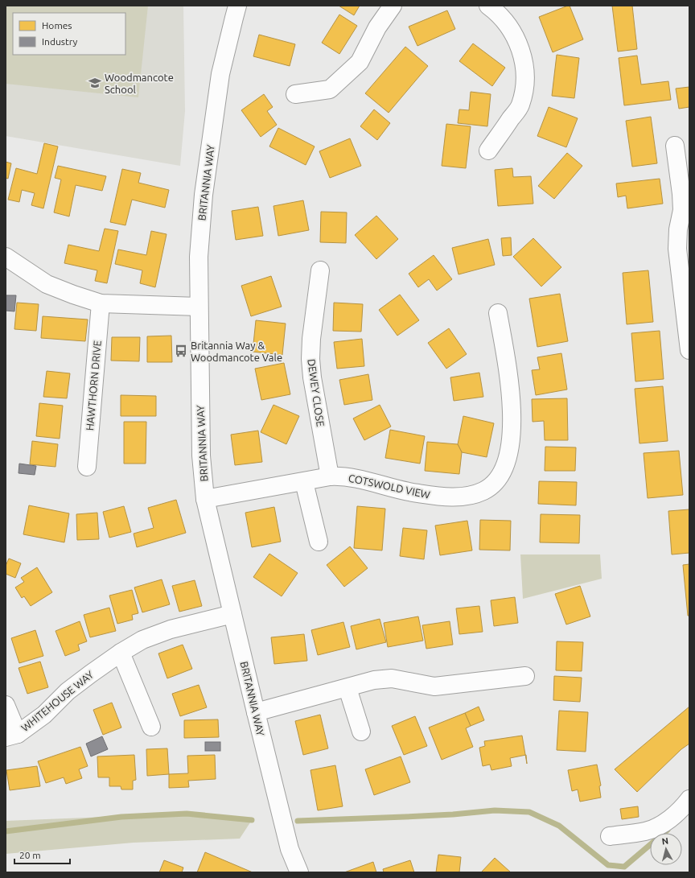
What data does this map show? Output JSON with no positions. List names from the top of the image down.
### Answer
{
  "streets": {
    "street": [
      "BRITANNIA WAY",
      "HAWTHORN DRIVE",
      "DEWEY CLOSE",
      "COTSWOLD VIEW",
      "WHITEHOUSE WAY"
    ]
  },
  "crossings": [
    ["BRITANNIA WAY", "COTSWOLD VIEW"],
    ["BRITANNIA WAY", "WHITEHOUSE WAY"],
    ["DEWEY CLOSE", "COTSWOLD VIEW"]
  ],
  "places": {
    "school or university": ["Woodmancote School"],
    "bus stop": ["Britannia Way & Woodmancote Vale"]
  },
  "legend": ["Homes", "Industry"],
  "scale_bar": "20 m",
  "north": "top"
}
